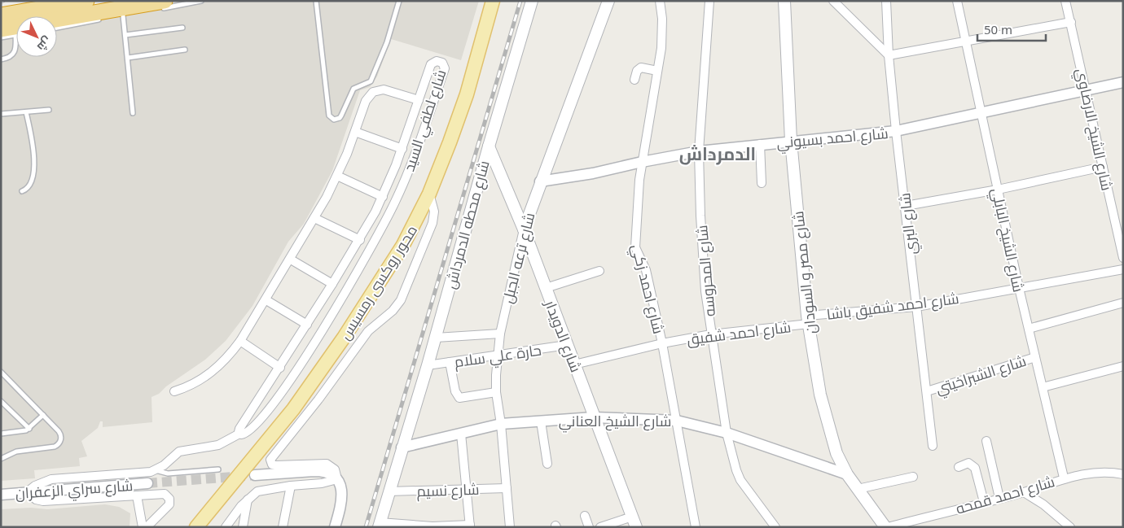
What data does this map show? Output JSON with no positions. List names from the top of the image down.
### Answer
{
  "streets": {
    "main road": [
      "شارع محطه الدمرداش",
      "شارع ترعه الجبل",
      "شارع مصر و السودان",
      "محور روكسى رمسيس",
      "شارع الدويدار"
    ],
    "street": [
      "شارع لطفي السيد",
      "شارع الشيخ الارضاوي",
      "شارع احمد بسيوني",
      "شارع البري",
      "شارع الشيخ البابلي",
      "شارع المحروسه",
      "شارع احمد زكي",
      "شارع احمد شفيق باشا",
      "شارع احمد شفيق",
      "حارة علي سلام",
      "شارع الشبراخيتي",
      "شارع الشيخ العناني",
      "شارع سراي الزعفران",
      "شارع نسيم",
      "شارع احمد قمحه"
    ]
  },
  "crossings": [
    ["شارع الشيخ الارضاوي", "شارع احمد بسيوني"],
    ["شارع احمد بسيوني", "شارع البري"],
    ["شارع احمد بسيوني", "شارع الشيخ البابلي"],
    ["شارع احمد بسيوني", "شارع ترعه الجبل"],
    ["شارع احمد بسيوني", "شارع المحروسه"],
    ["شارع احمد بسيوني", "شارع مصر و السودان"],
    ["شارع احمد بسيوني", "شارع احمد زكي"],
    ["شارع البري", "شارع احمد شفيق باشا"],
    ["شارع البري", "شارع الشبراخيتي"],
    ["شارع محطه الدمرداش", "شارع الدويدار"],
    ["شارع محطه الدمرداش", "حارة علي سلام"],
    ["شارع محطه الدمرداش", "شارع الشيخ العناني"],
    ["شارع محطه الدمرداش", "شارع نسيم"],
    ["شارع الشيخ البابلي", "شارع احمد شفيق باشا"],
    ["شارع الشيخ البابلي", "شارع الشبراخيتي"],
    ["شارع الشيخ البابلي", "شارع احمد قمحه"],
    ["شارع ترعه الجبل", "شارع الدويدار"],
    ["شارع ترعه الجبل", "حارة علي سلام"],
    ["شارع ترعه الجبل", "شارع الشيخ العناني"],
    ["شارع ترعه الجبل", "شارع نسيم"],
    ["شارع المحروسه", "شارع احمد شفيق"],
    ["شارع المحروسه", "شارع الشيخ العناني"],
    ["شارع مصر و السودان", "شارع احمد شفيق باشا"],
    ["شارع مصر و السودان", "شارع احمد شفيق"],
    ["شارع مصر و السودان", "شارع الشيخ العناني"],
    ["شارع مصر و السودان", "شارع احمد قمحه"],
    ["شارع احمد زكي", "شارع احمد شفيق"],
    ["شارع احمد زكي", "شارع الشيخ العناني"],
    ["شارع احمد شفيق باشا", "شارع احمد شفيق"],
    ["شارع احمد شفيق", "شارع الدويدار"],
    ["شارع الدويدار", "حارة علي سلام"],
    ["شارع الدويدار", "شارع الشيخ العناني"]
  ],
  "districts": ["الدمرداش"],
  "scale_bar": "50 m",
  "north": "bottom right"
}
